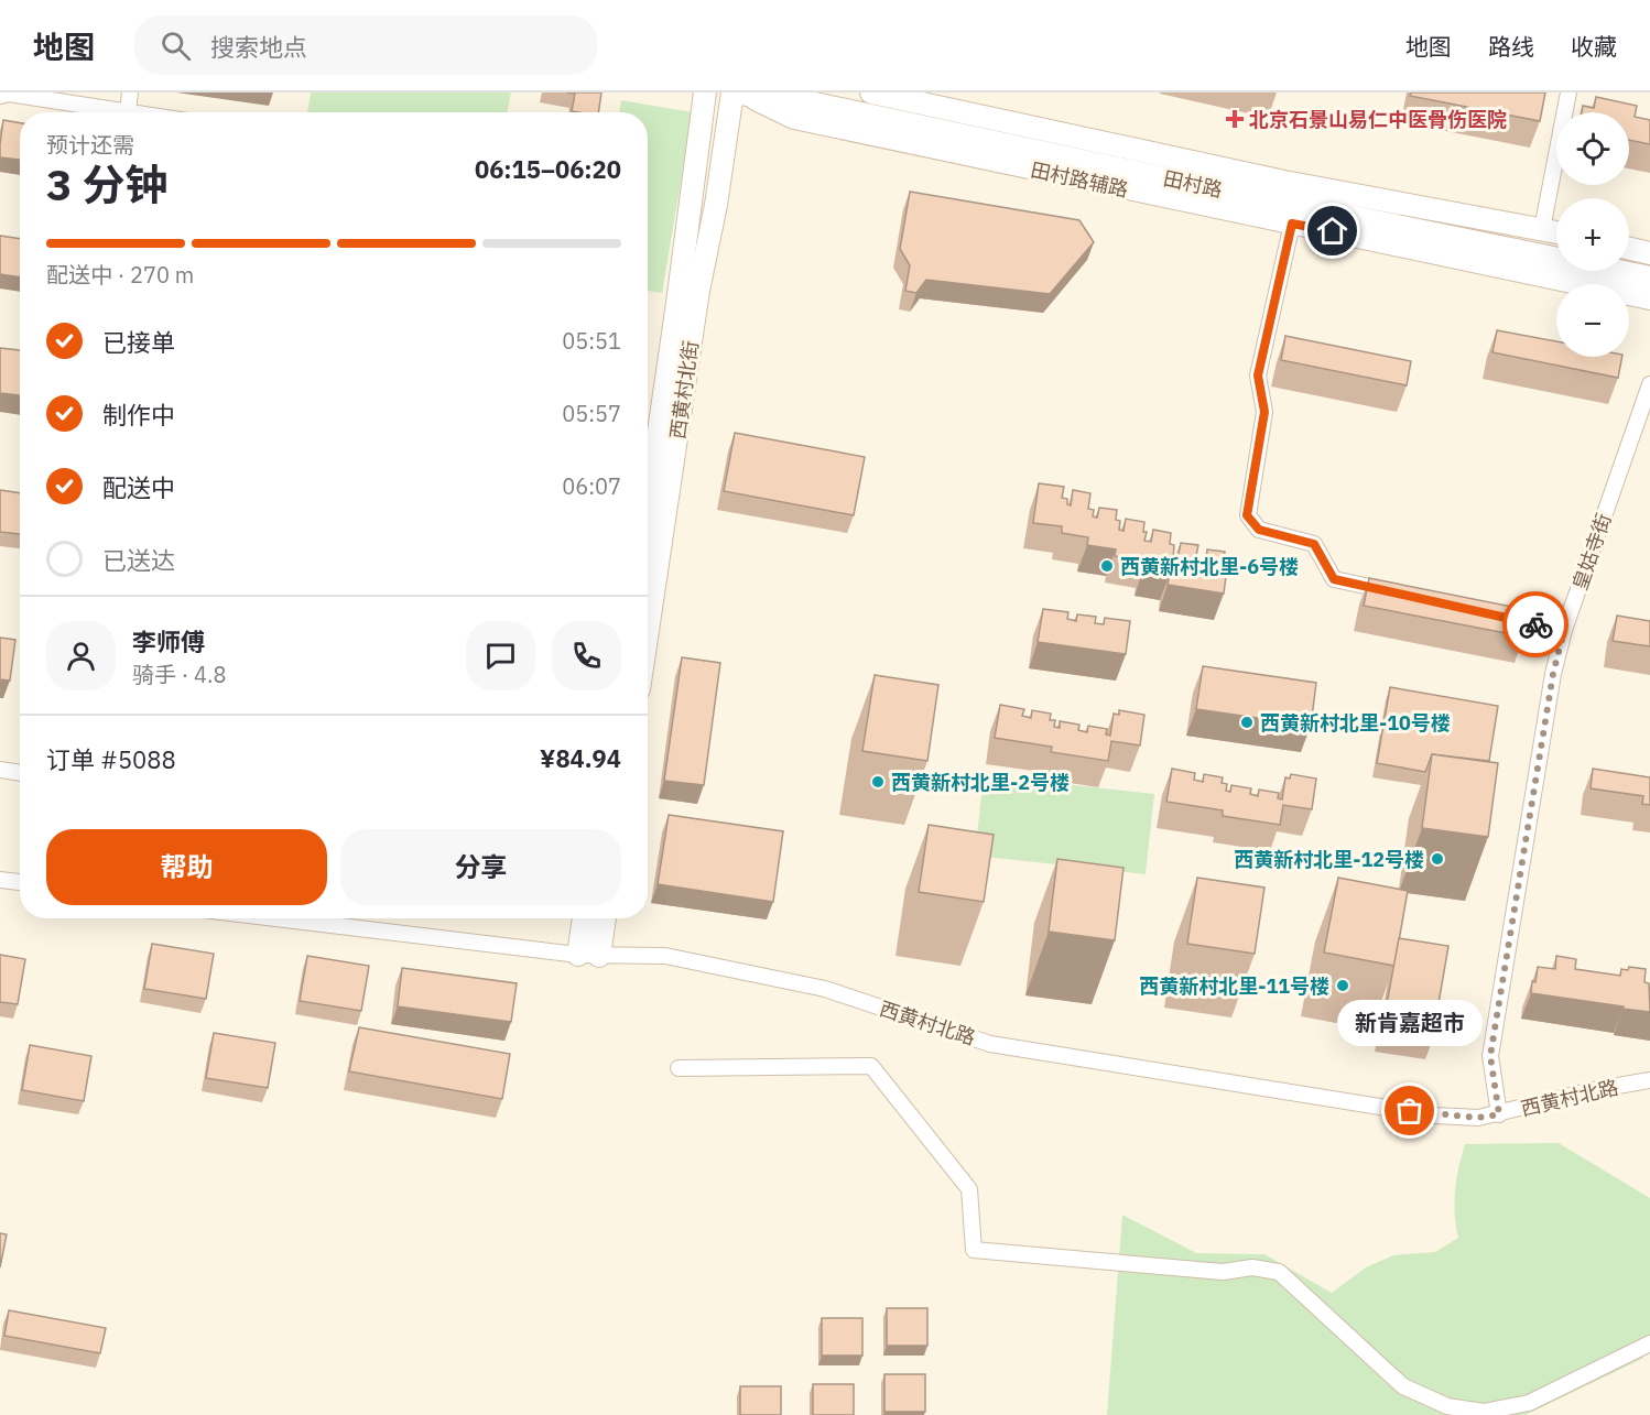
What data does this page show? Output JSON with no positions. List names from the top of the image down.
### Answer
{
  "streets": {
    "street": [
      "田村路辅路",
      "田村路",
      "西黄村北街",
      "皇姑寺街",
      "西黄村北路"
    ]
  },
  "crossings": [
    ["田村路辅路", "田村路"],
    ["田村路辅路", "西黄村北街"],
    ["田村路", "西黄村北街"],
    ["皇姑寺街", "西黄村北路"]
  ],
  "places": {
    "health": ["北京石景山易仁中医骨伤医院"],
    "other": [
      "西黄新村北里-6号楼",
      "西黄新村北里-10号楼",
      "西黄新村北里-2号楼",
      "西黄新村北里-12号楼",
      "西黄新村北里-11号楼",
      "新肯嘉超市"
    ]
  },
  "page": {
    "header": "地图",
    "search": "搜索地点",
    "nav": ["地图", "路线", "收藏"],
    "map_buttons": ["+", "−"],
    "heading": ["3 分钟", "预计还需", "06:15–06:20"],
    "panel": [
      "李师傅",
      "骑手 · 4.8",
      "订单 #5088",
      "¥84.94"
    ],
    "bar": "配送中 · 270 m",
    "list": [
      ["已接单", "05:51"],
      ["制作中", "05:57"],
      ["配送中", "06:07"],
      "已送达"
    ],
    "buttons": ["帮助", "分享"],
    "bubble": "新肯嘉超市"
  }
}
